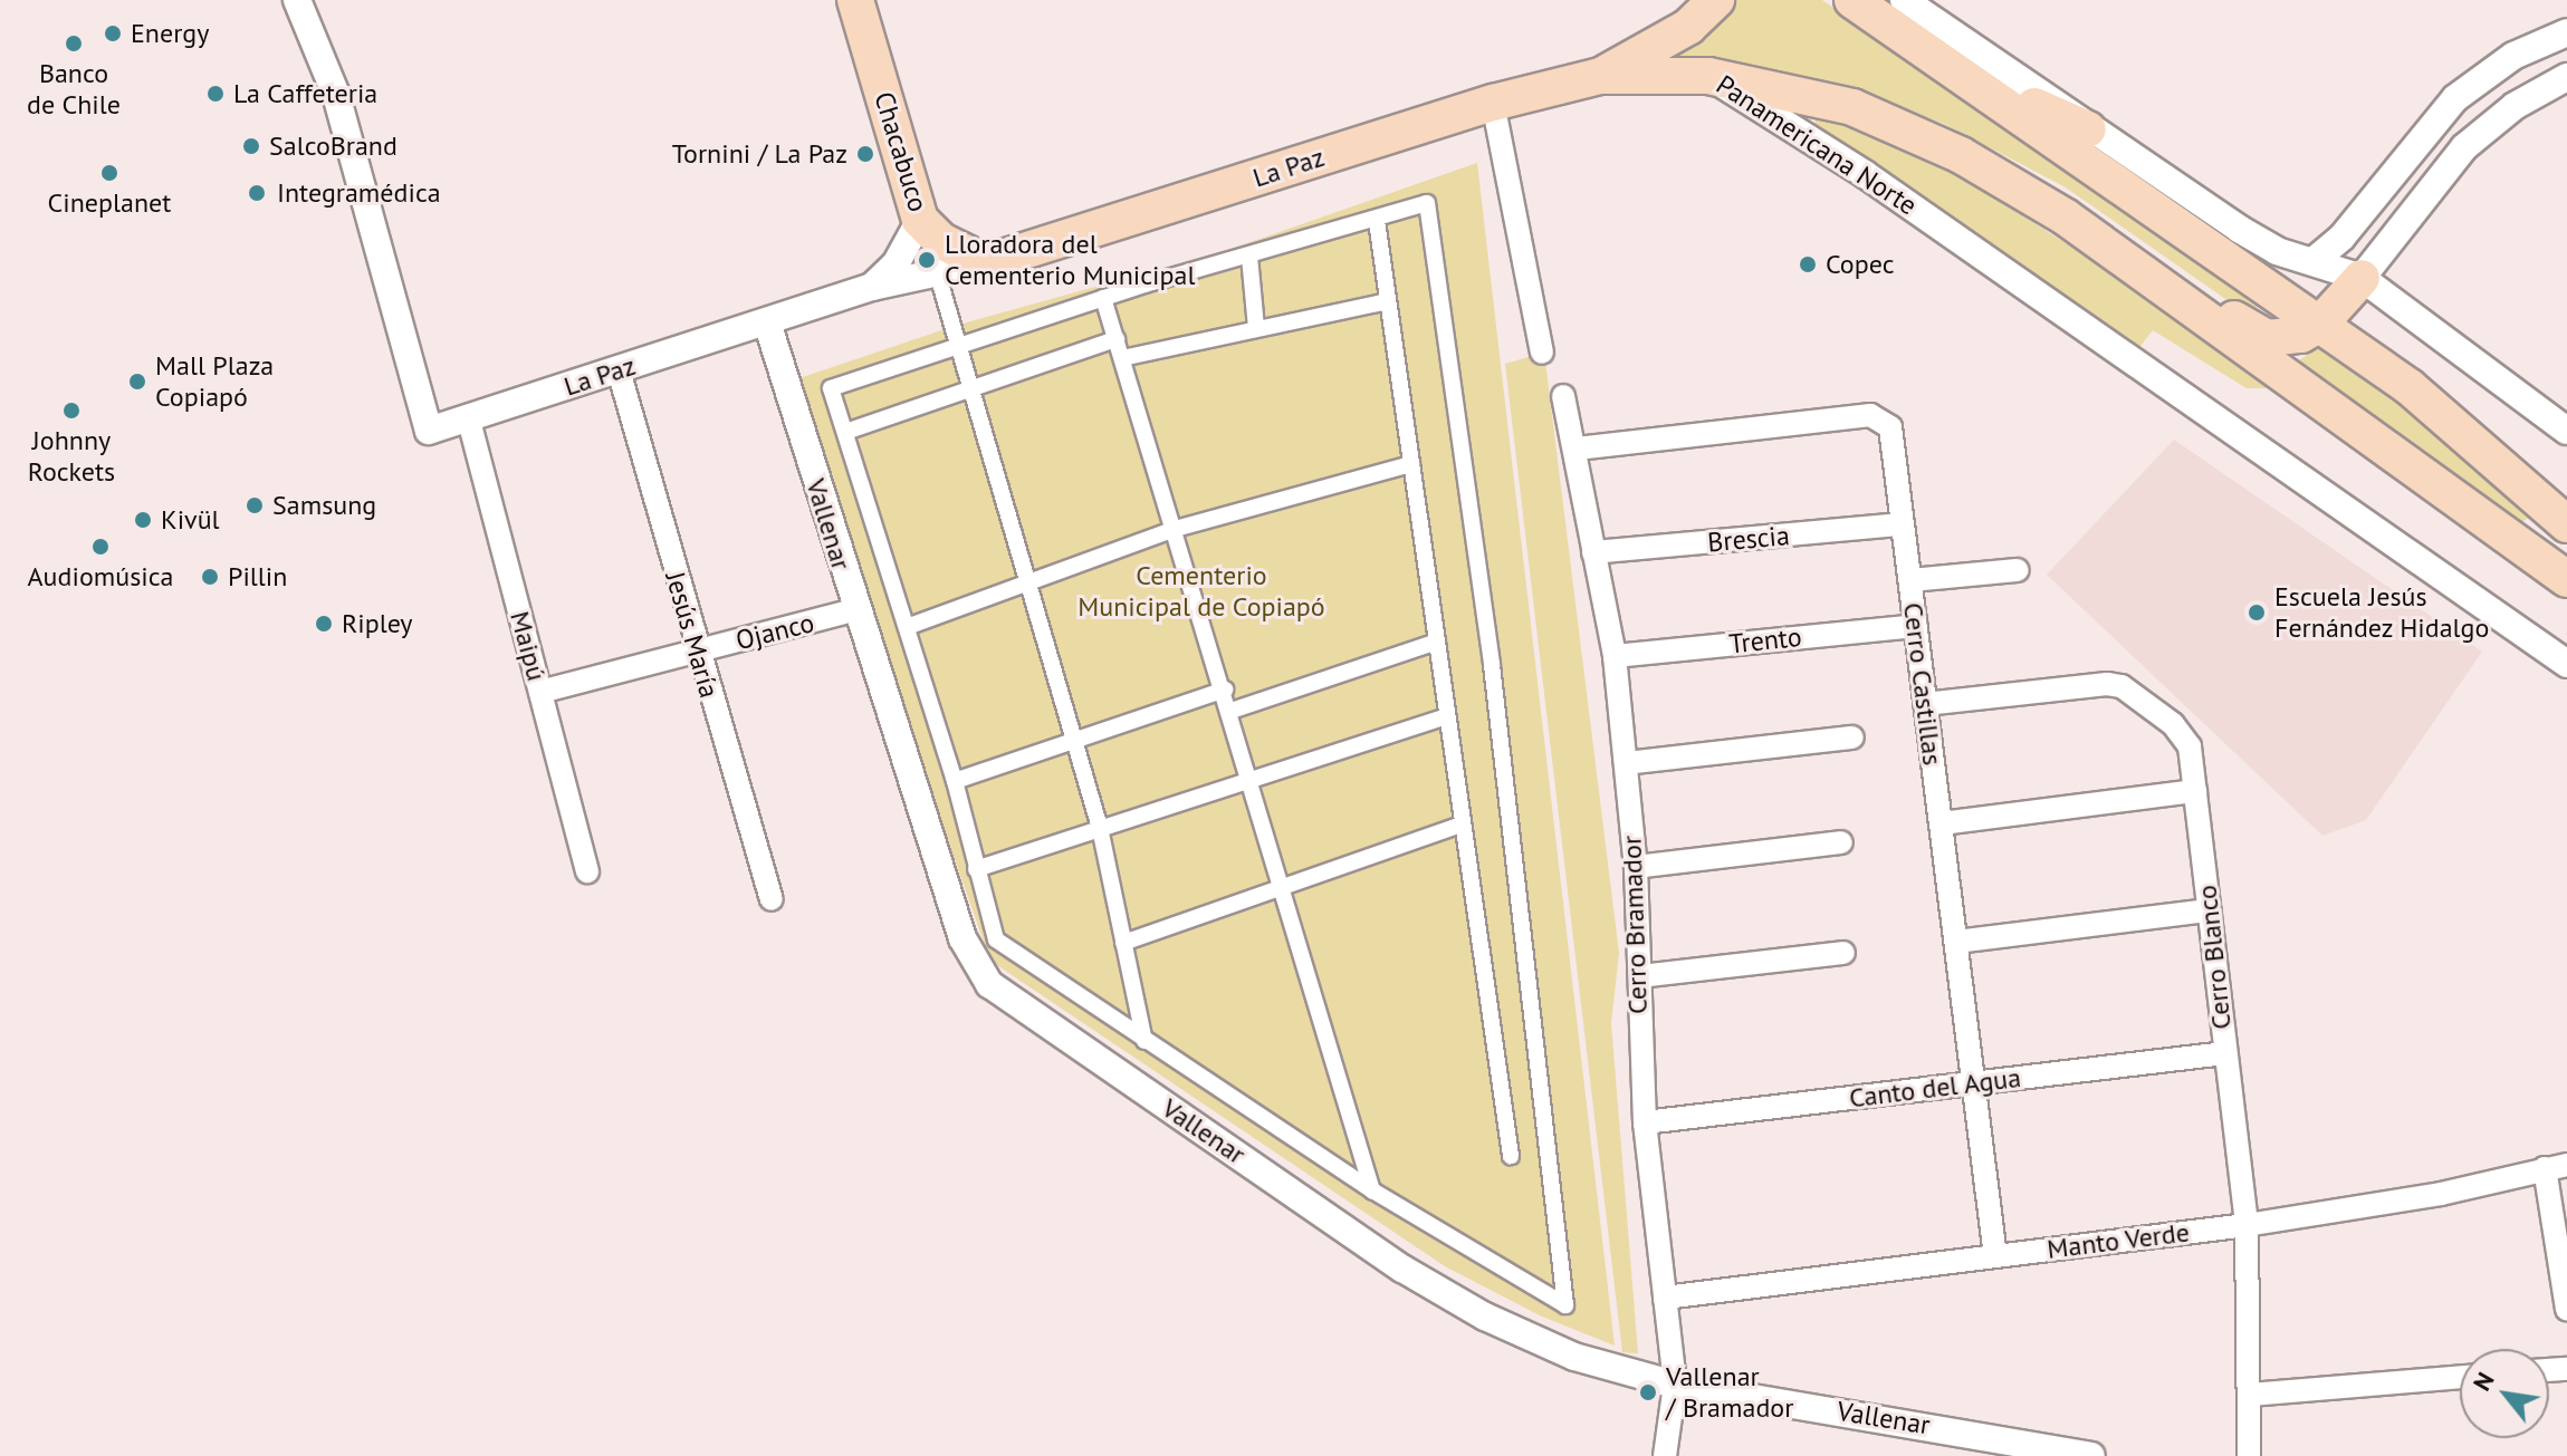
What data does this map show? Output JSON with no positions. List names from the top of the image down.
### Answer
{
  "streets": {
    "highway": ["Panamericana Norte", "Chacabuco", "La Paz"],
    "street": [
      "Vallenar",
      "Brescia",
      "Ojanco",
      "Jesús María",
      "Trento",
      "Maipú",
      "Cerro Castillas",
      "Cerro Bramador",
      "Cerro Blanco",
      "Canto del Agua",
      "Manto Verde"
    ]
  },
  "crossings": [
    ["Panamericana Norte", "La Paz"],
    ["Chacabuco", "La Paz"],
    ["La Paz", "Vallenar"],
    ["La Paz", "Jesús María"],
    ["La Paz", "Maipú"],
    ["Vallenar", "Ojanco"],
    ["Vallenar", "Cerro Bramador"],
    ["Brescia", "Cerro Castillas"],
    ["Brescia", "Cerro Bramador"],
    ["Ojanco", "Jesús María"],
    ["Ojanco", "Maipú"],
    ["Trento", "Cerro Castillas"],
    ["Trento", "Cerro Bramador"],
    ["Cerro Castillas", "Cerro Bramador"],
    ["Cerro Castillas", "Cerro Blanco"],
    ["Cerro Castillas", "Canto del Agua"],
    ["Cerro Castillas", "Manto Verde"],
    ["Cerro Bramador", "Canto del Agua"],
    ["Cerro Bramador", "Manto Verde"],
    ["Cerro Blanco", "Canto del Agua"],
    ["Cerro Blanco", "Manto Verde"]
  ],
  "parks": ["Cementerio Municipal de Copiapó"],
  "places": [
    "Energy",
    "Banco de Chile",
    "La Caffeteria",
    "SalcoBrand",
    "Tornini / La Paz",
    "Cineplanet",
    "Integramédica",
    "Lloradora del Cementerio Municipal",
    "Copec",
    "Mall Plaza Copiapó",
    "Johnny Rockets",
    "Samsung",
    "Kivül",
    "Audiomúsica",
    "Pillin",
    "Escuela Jesús Fernández Hidalgo",
    "Ripley",
    "Vallenar / Bramador"
  ],
  "north": "top left"
}
